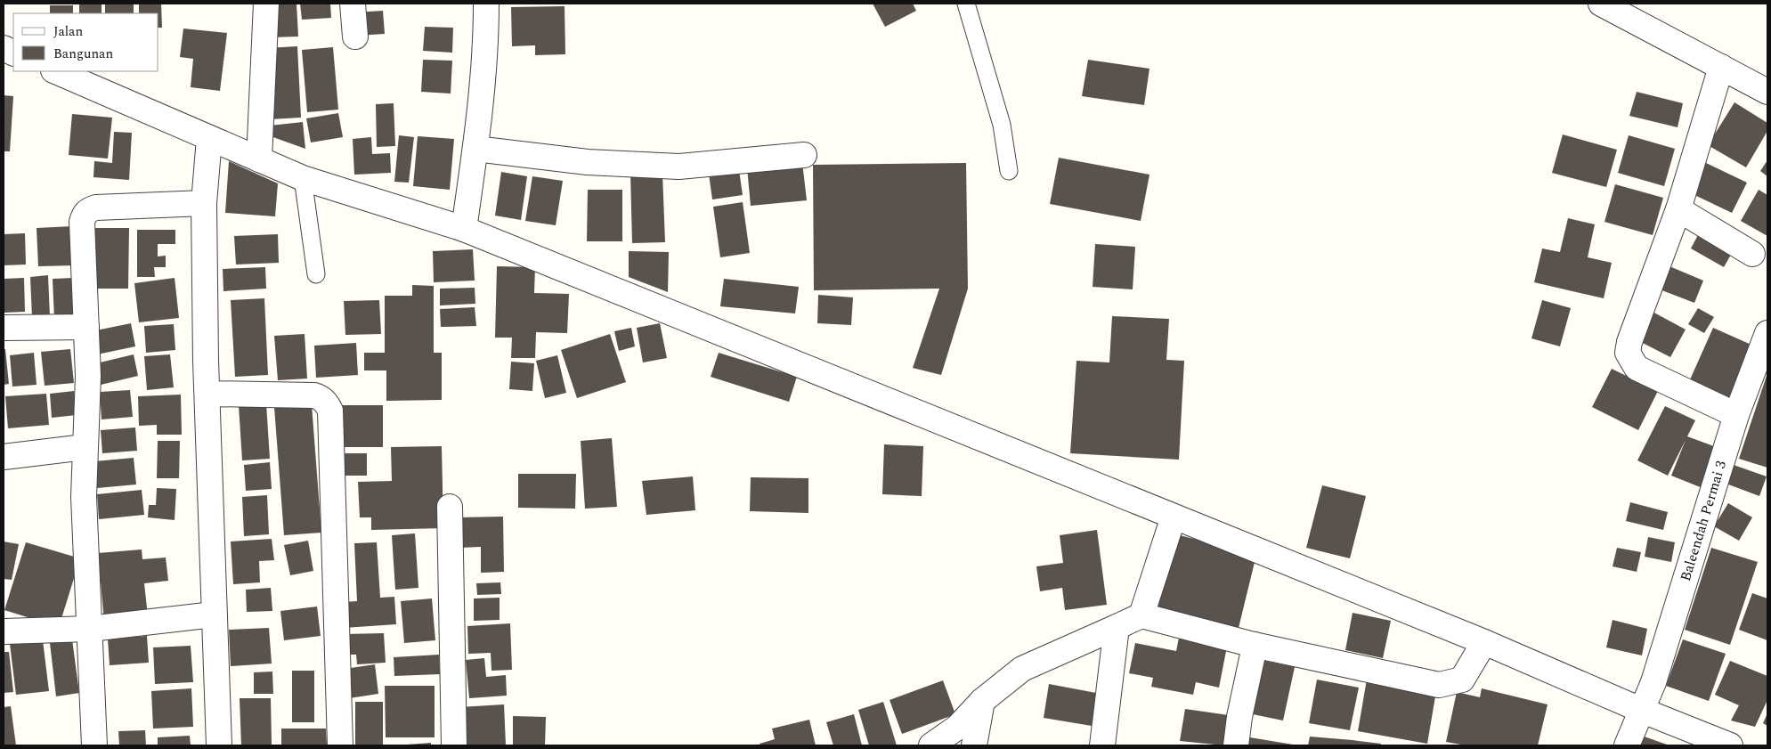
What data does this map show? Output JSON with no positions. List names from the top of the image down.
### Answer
{
  "streets": {
    "street": ["Baleendah Permai 3"]
  },
  "legend": ["Jalan", "Bangunan"]
}
